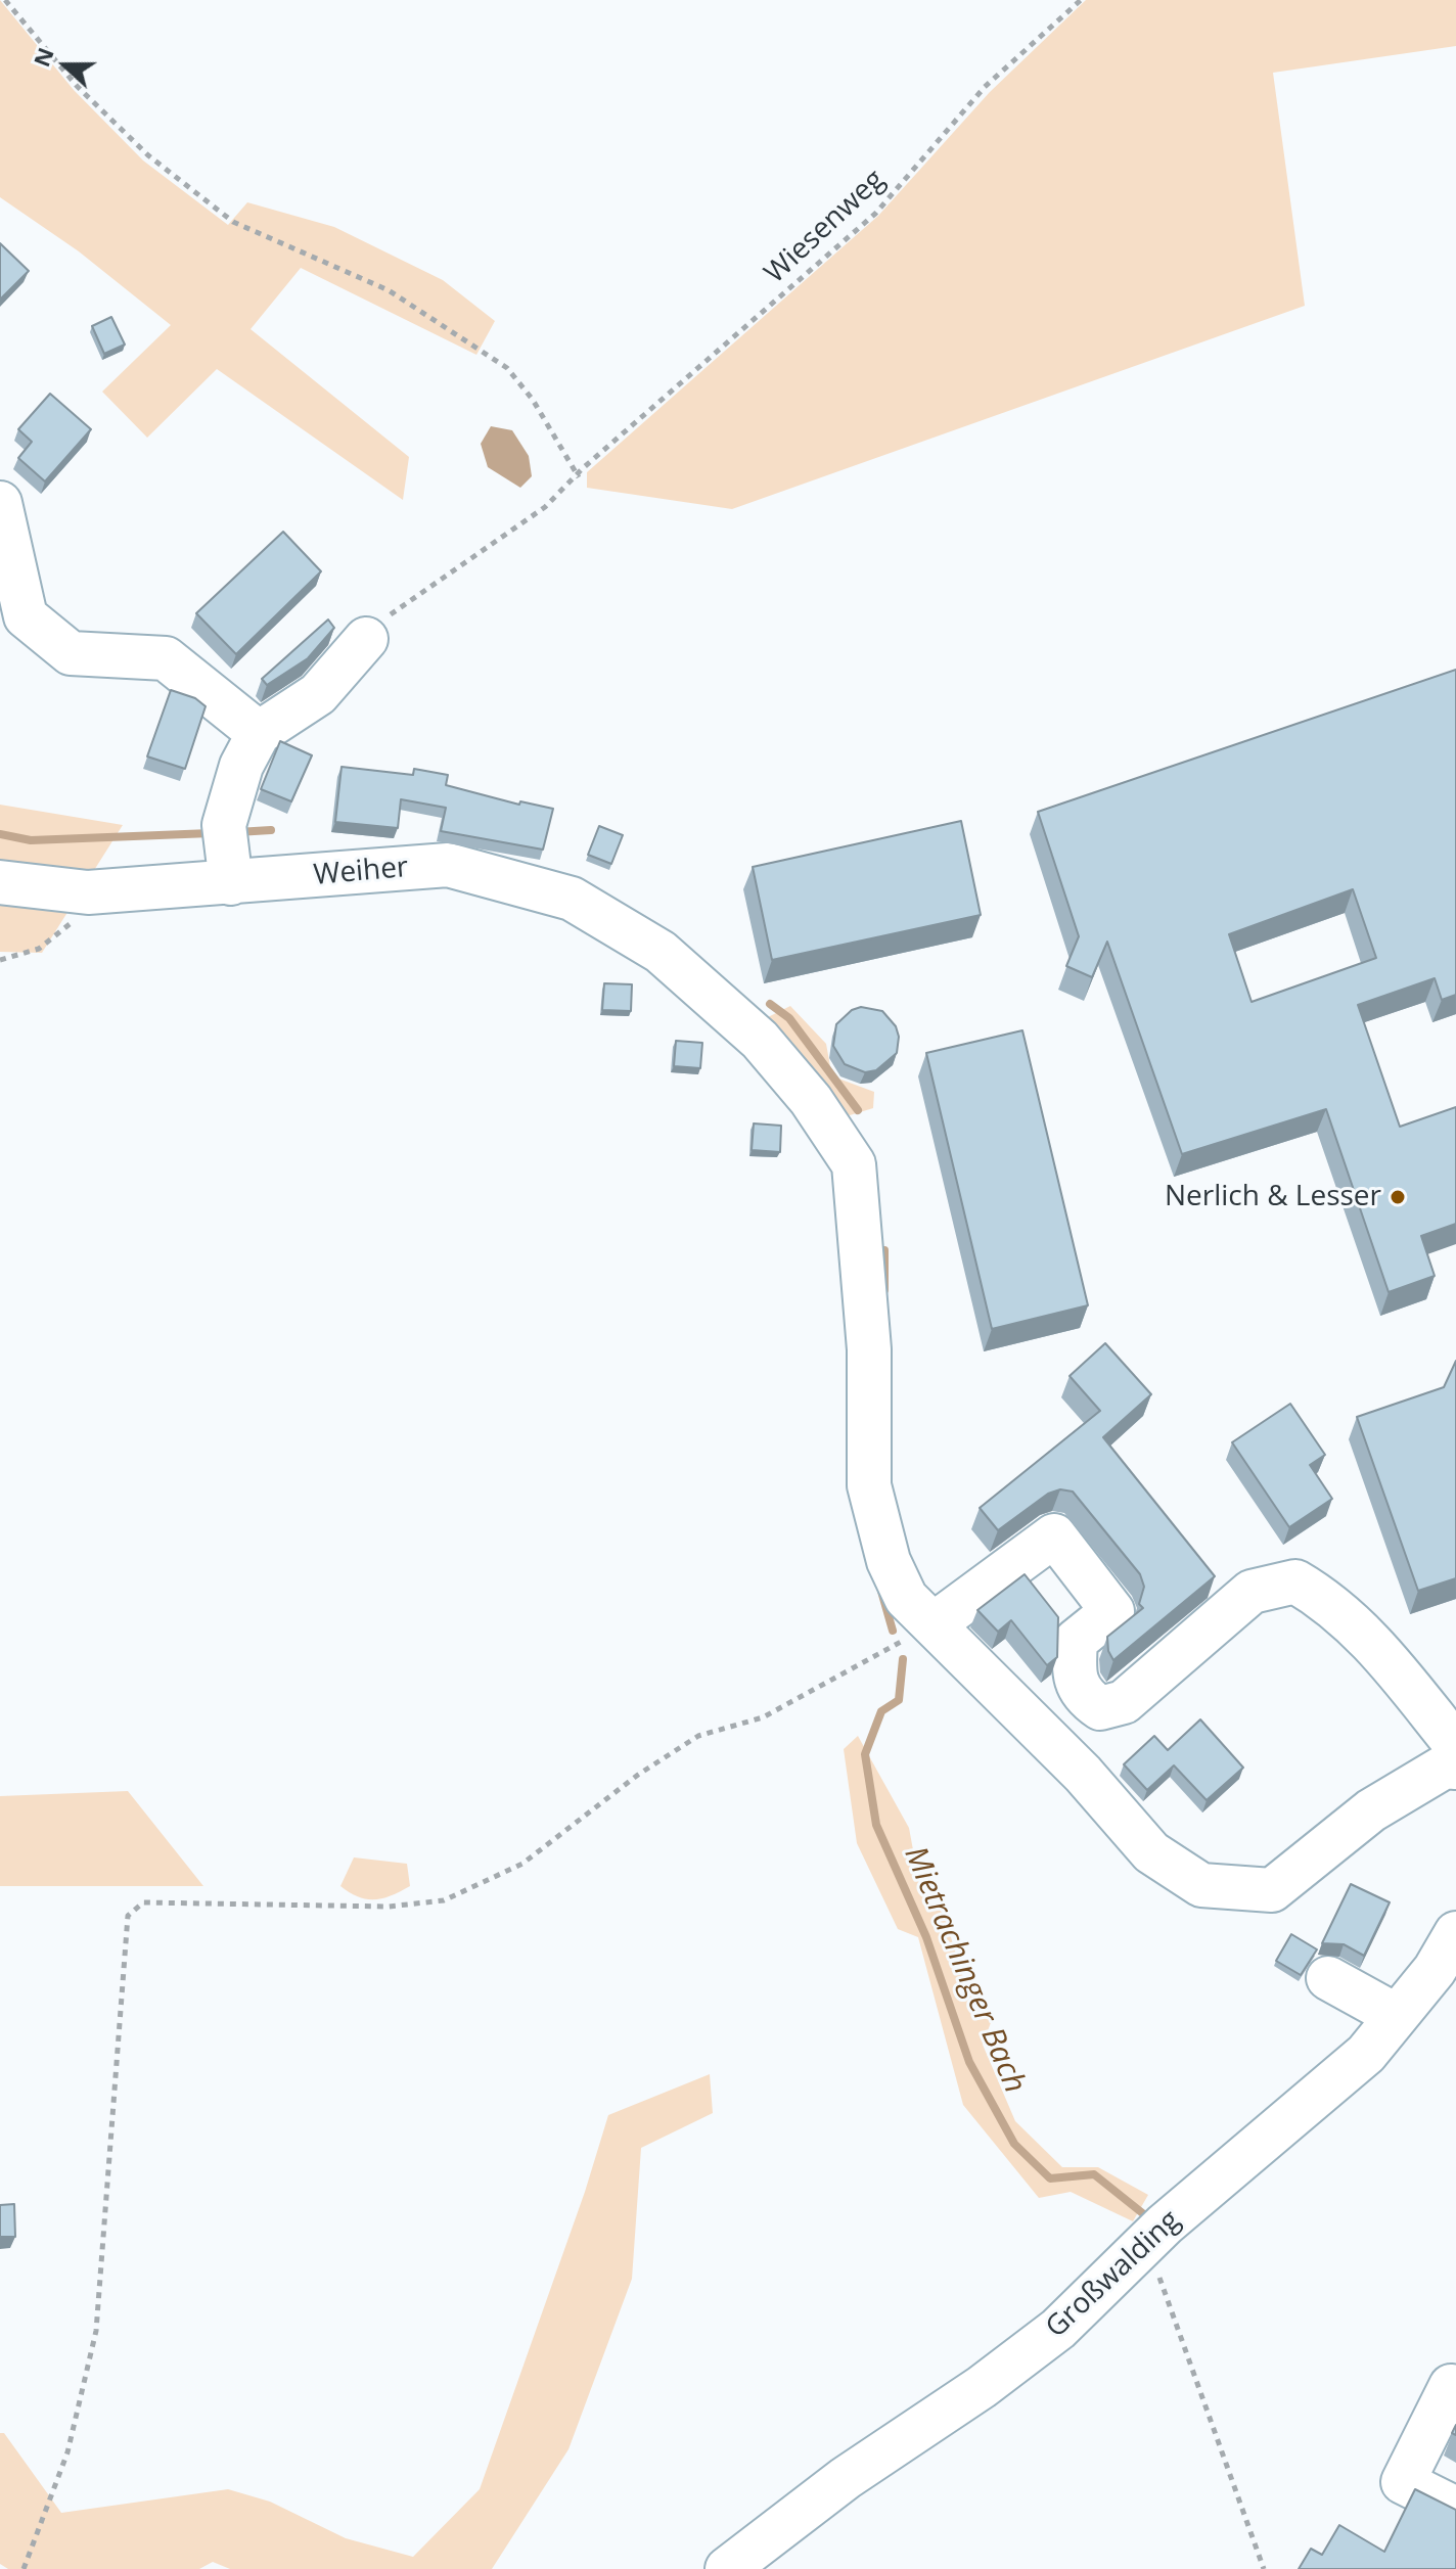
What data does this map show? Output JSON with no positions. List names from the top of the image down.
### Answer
{
  "streets": {
    "street": ["Weiher", "Großwalding"],
    "path": ["Wiesenweg"]
  },
  "water": ["Mietrachinger Bach"],
  "places": ["Nerlich & Lesser"],
  "north": "left"
}
